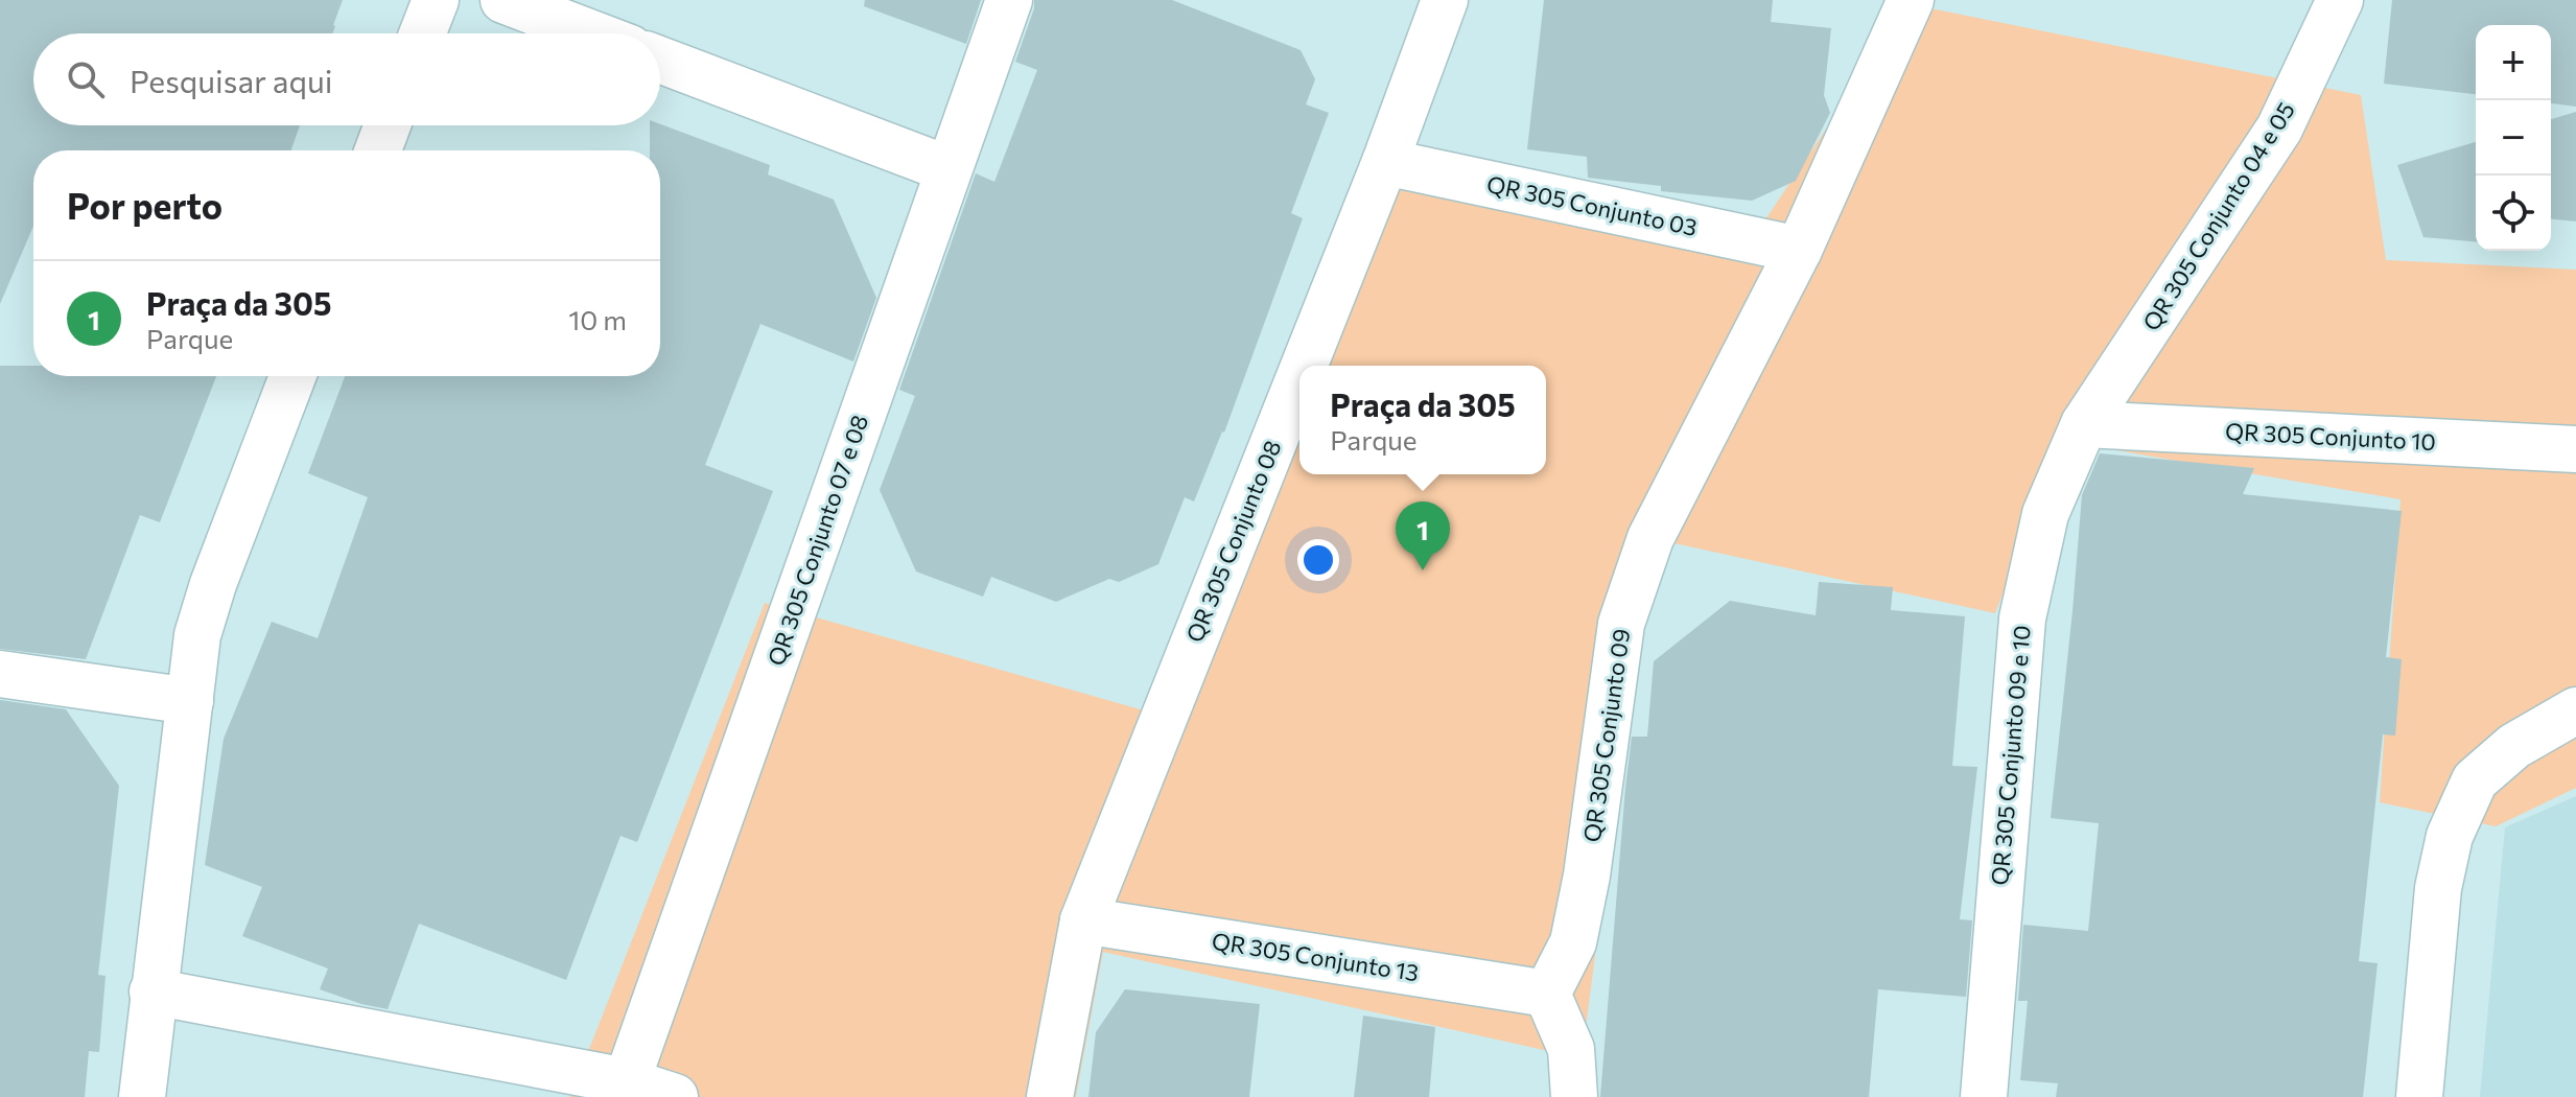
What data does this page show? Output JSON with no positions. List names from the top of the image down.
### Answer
{
  "streets": {
    "street": [
      "QR 305 Conjunto 03",
      "QR 305 Conjunto 04 e 05",
      "QR 305 Conjunto 10",
      "QR 305 Conjunto 07 e 08",
      "QR 305 Conjunto 08",
      "QR 305 Conjunto 09",
      "QR 305 Conjunto 09 e 10",
      "QR 305 Conjunto 13"
    ]
  },
  "crossings": [
    ["QR 305 Conjunto 03", "QR 305 Conjunto 08"],
    ["QR 305 Conjunto 03", "QR 305 Conjunto 09"],
    ["QR 305 Conjunto 04 e 05", "QR 305 Conjunto 10"],
    ["QR 305 Conjunto 04 e 05", "QR 305 Conjunto 09 e 10"],
    ["QR 305 Conjunto 10", "QR 305 Conjunto 09 e 10"],
    ["QR 305 Conjunto 08", "QR 305 Conjunto 13"],
    ["QR 305 Conjunto 09", "QR 305 Conjunto 13"]
  ],
  "page": {
    "map_buttons": ["+", "−"],
    "search": "Pesquisar aqui",
    "heading": "Por perto",
    "list": [
      {
        "mark": "1",
        "name": "Praça da 305",
        "note": "Parque",
        "value": "10 m"
      }
    ],
    "popup": ["Praça da 305", "Parque"],
    "pins": "1"
  }
}
